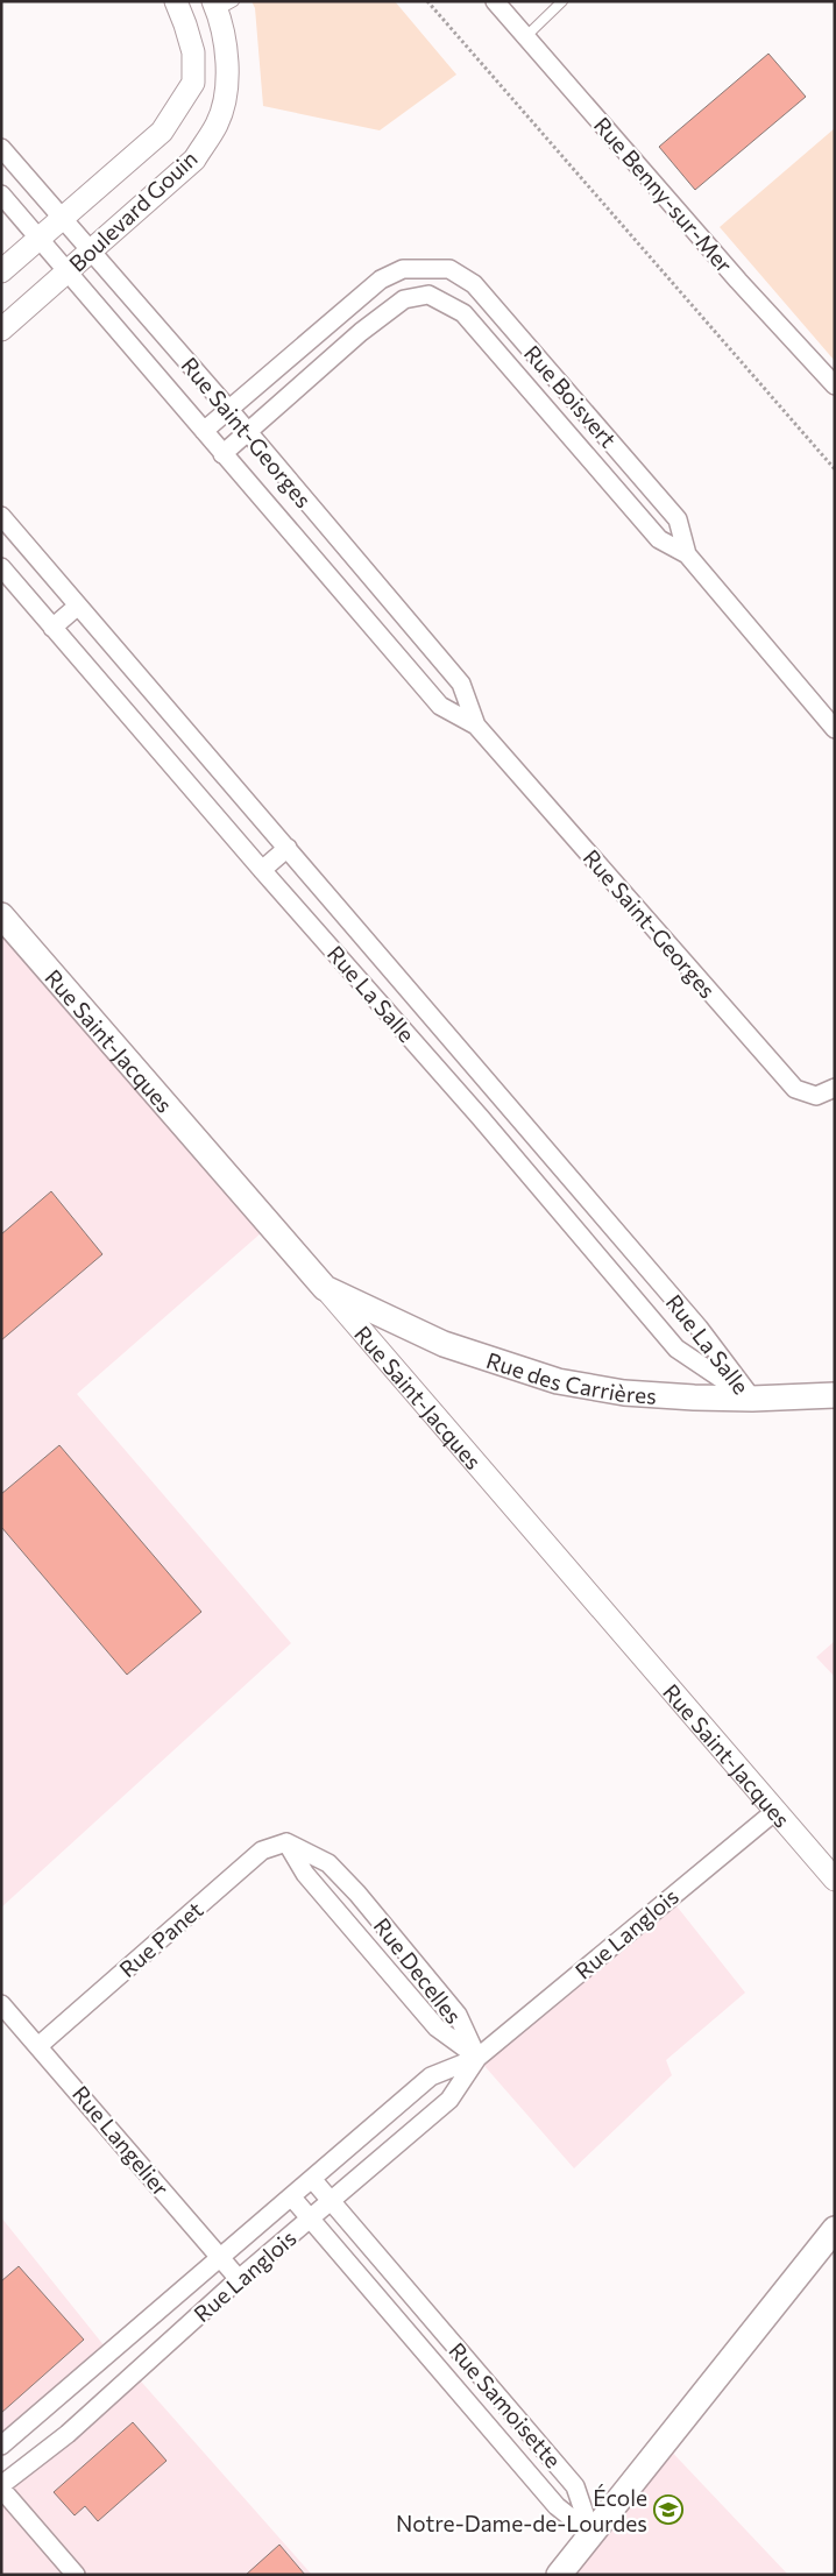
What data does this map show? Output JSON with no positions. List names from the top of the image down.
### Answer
{
  "streets": {
    "main road": ["Rue Saint-Jacques", "Rue des Carrières"],
    "street": [
      "Rue Benny-sur-Mer",
      "Boulevard Gouin",
      "Rue Boisvert",
      "Rue Saint-Georges",
      "Rue La Salle",
      "Rue Langlois",
      "Rue Panet",
      "Rue Decelles",
      "Rue Langelier",
      "Rue Samoisette"
    ]
  },
  "crossings": [
    ["Boulevard Gouin", "Rue Saint-Georges"],
    ["Rue Boisvert", "Rue Saint-Georges"],
    ["Rue La Salle", "Rue des Carrières"],
    ["Rue Saint-Jacques", "Rue des Carrières"],
    ["Rue Saint-Jacques", "Rue Langlois"],
    ["Rue Langlois", "Rue Decelles"],
    ["Rue Langlois", "Rue Langelier"],
    ["Rue Langlois", "Rue Samoisette"],
    ["Rue Panet", "Rue Decelles"],
    ["Rue Panet", "Rue Langelier"]
  ],
  "places": {
    "school or university": ["École Notre-Dame-de-Lourdes"]
  }
}
